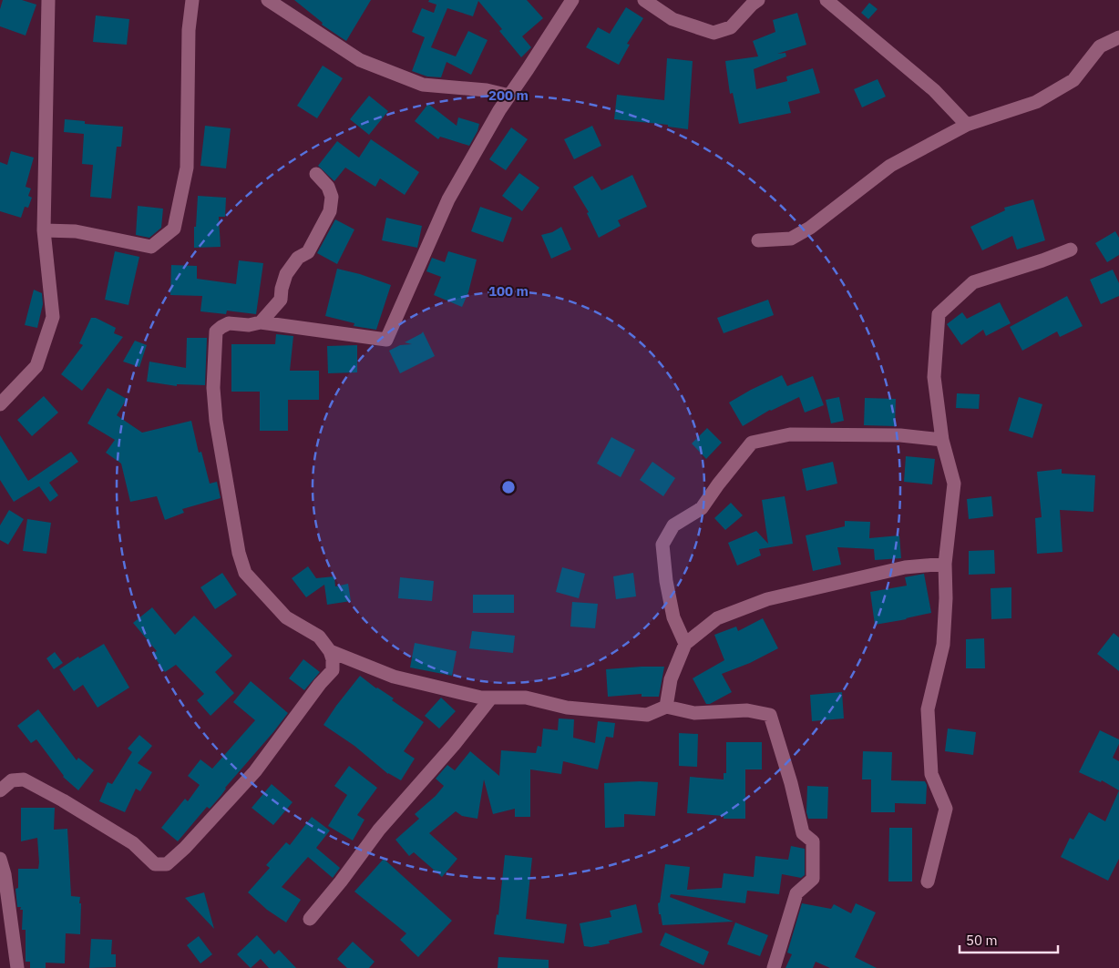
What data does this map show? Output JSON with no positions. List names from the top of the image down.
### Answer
{
  "scale_bar": "50 m",
  "rings": ["200 m", "100 m"]
}
